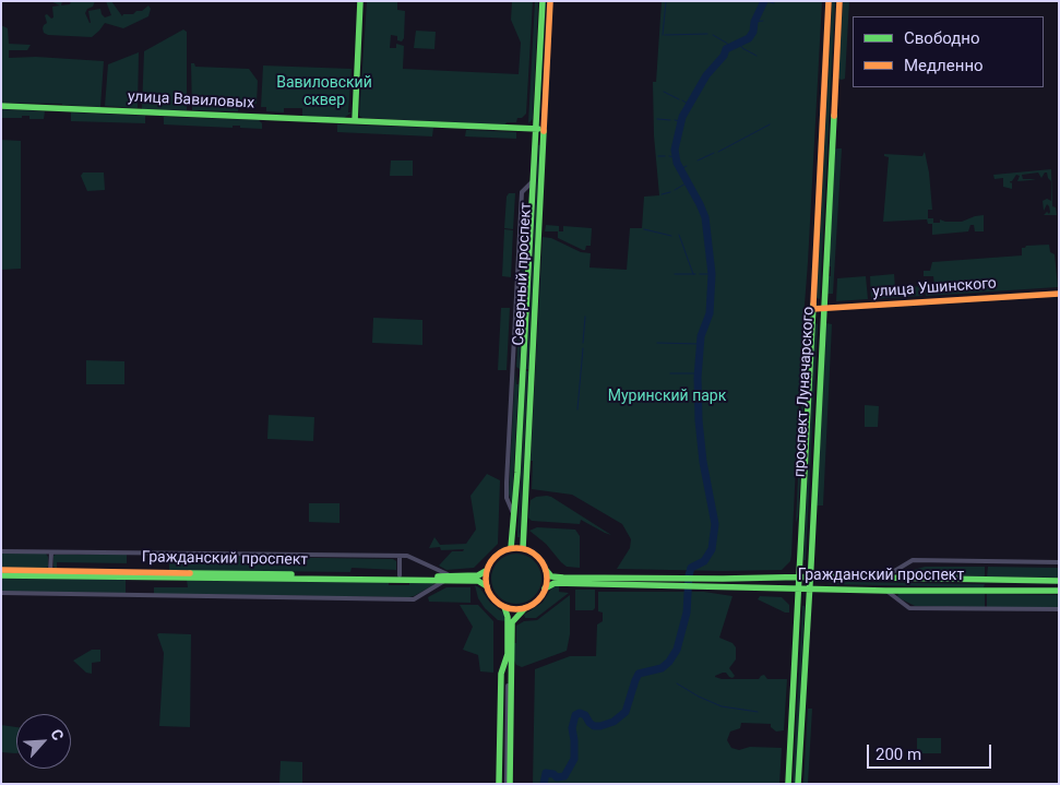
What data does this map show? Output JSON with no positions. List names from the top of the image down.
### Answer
{
  "streets": {
    "main road": [
      "улица Вавиловых",
      "Северный проспект",
      "улица Ушинского",
      "проспект Луначарского",
      "Гражданский проспект"
    ]
  },
  "crossings": [
    ["улица Вавиловых", "Северный проспект"],
    ["Северный проспект", "Гражданский проспект"],
    ["улица Ушинского", "проспект Луначарского"],
    ["проспект Луначарского", "Гражданский проспект"]
  ],
  "parks": ["Вавиловский сквер", "Муринский парк"],
  "legend": ["Свободно", "Медленно"],
  "scale_bar": "200 m",
  "north": "top right"
}
